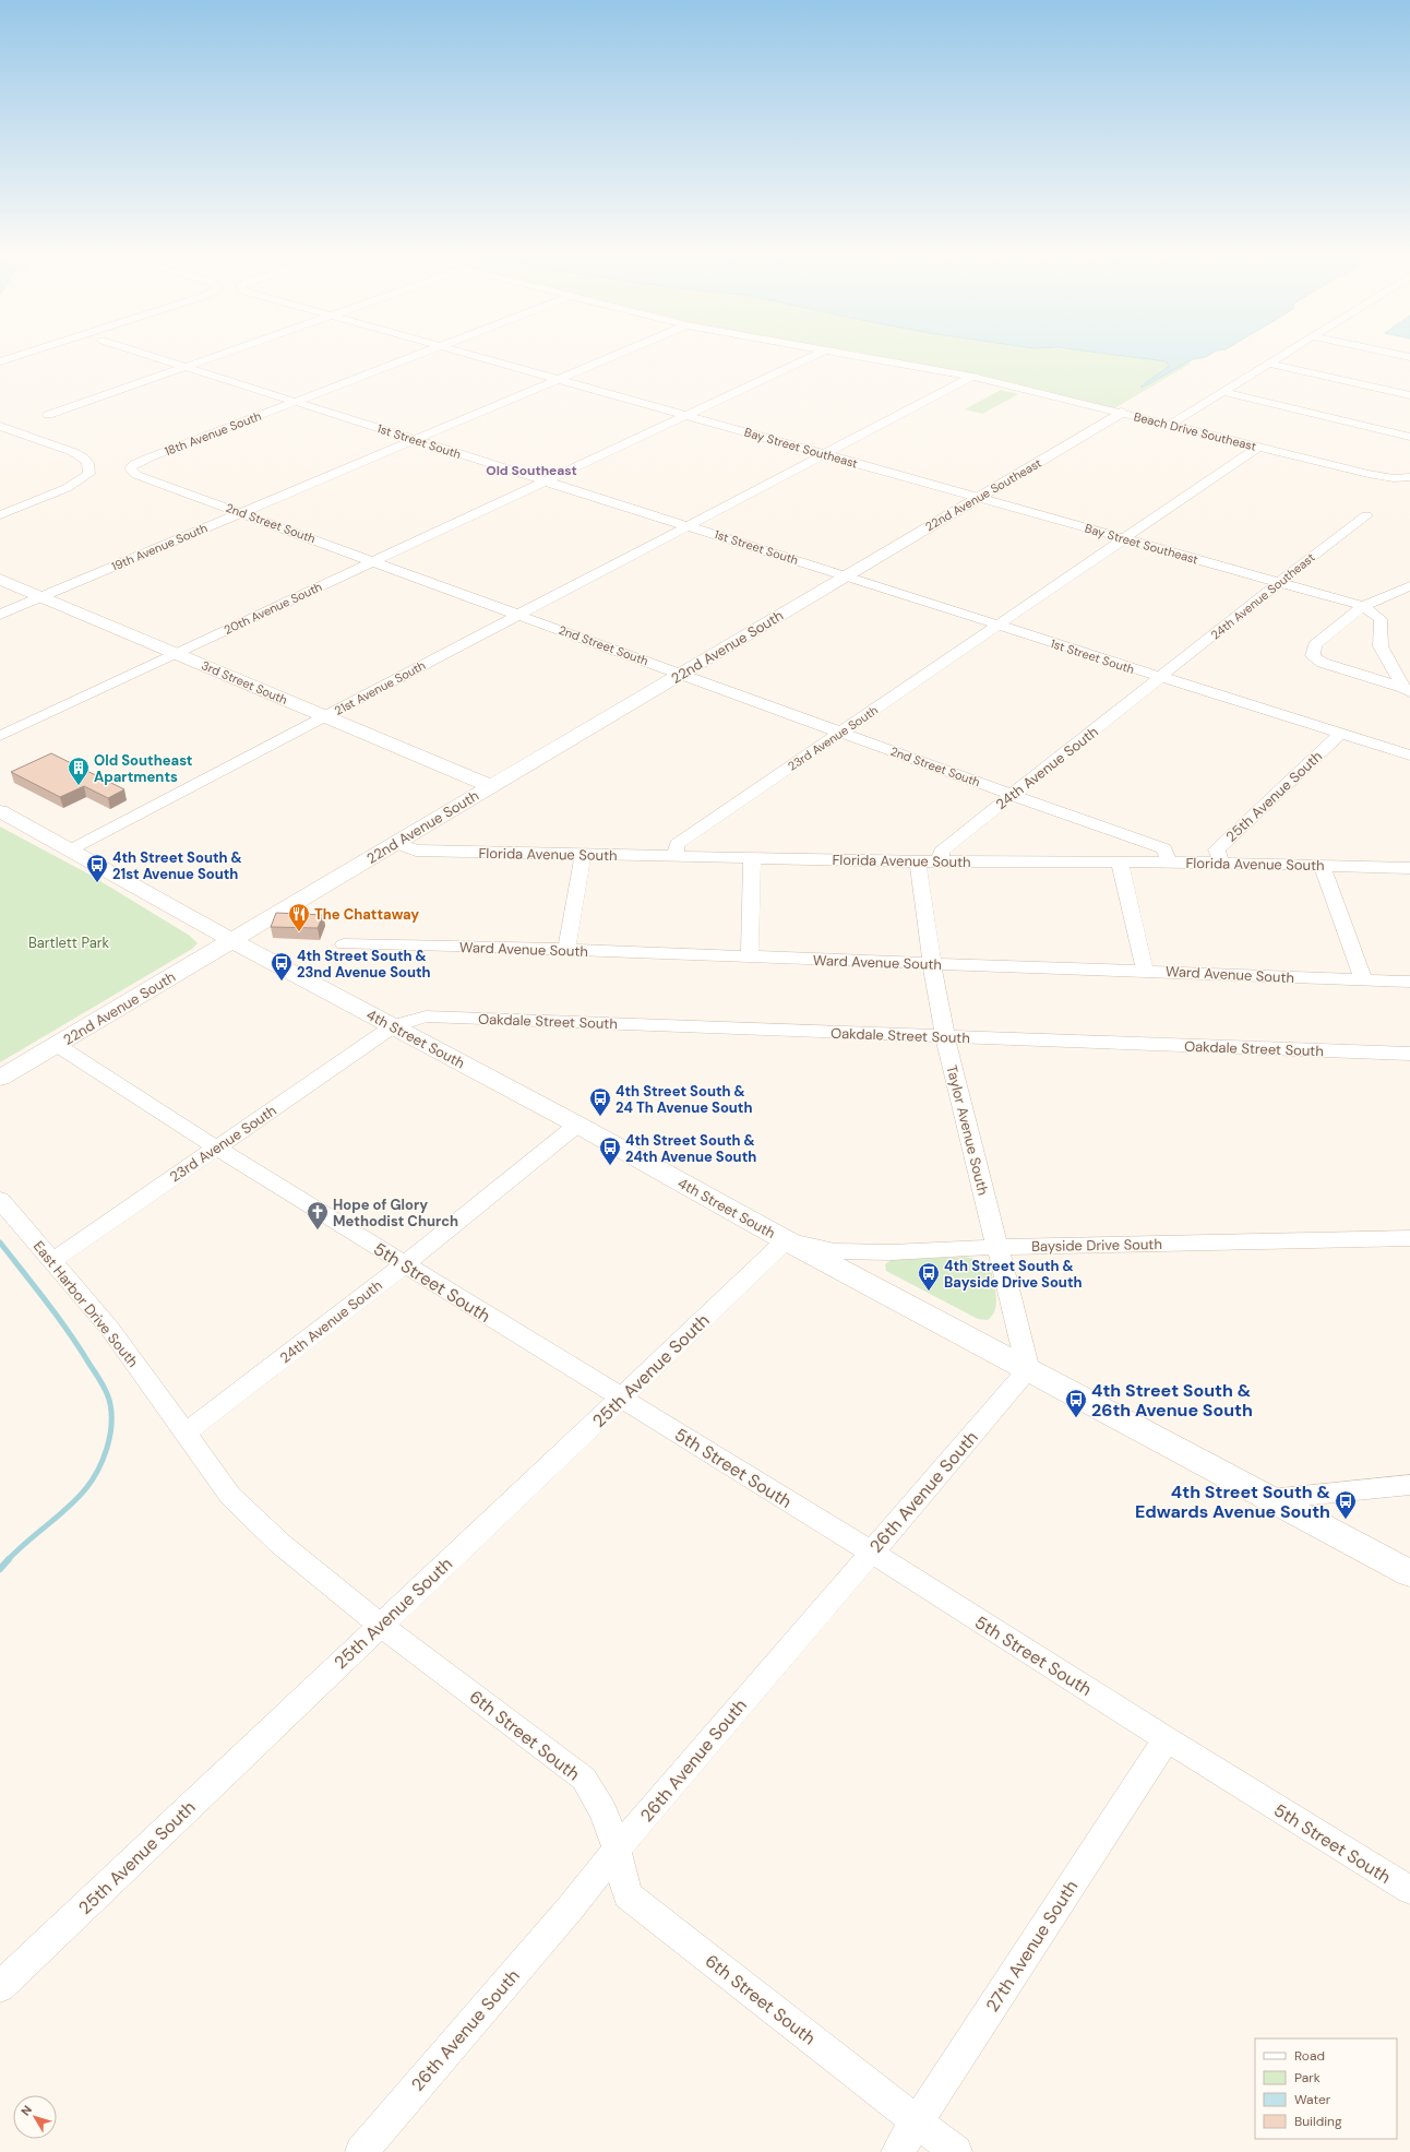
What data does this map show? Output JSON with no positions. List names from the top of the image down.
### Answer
{
  "streets": {
    "street": [
      "Beach Drive Southeast",
      "18th Avenue South",
      "1st Street South",
      "Bay Street Southeast",
      "22nd Avenue Southeast",
      "2nd Street South",
      "19th Avenue South",
      "24th Avenue Southeast",
      "20th Avenue South",
      "22nd Avenue South",
      "3rd Street South",
      "21st Avenue South",
      "23rd Avenue South",
      "24th Avenue South",
      "25th Avenue South",
      "Florida Avenue South",
      "Ward Avenue South",
      "Oakdale Street South",
      "4th Street South",
      "Taylor Avenue South",
      "Bayside Drive South",
      "5th Street South",
      "East Harbor Drive South",
      "26th Avenue South",
      "6th Street South",
      "27th Avenue South"
    ]
  },
  "crossings": [
    ["Beach Drive Southeast", "22nd Avenue Southeast"],
    ["Beach Drive Southeast", "21st Avenue South"],
    ["Beach Drive Southeast", "23rd Avenue South"],
    ["18th Avenue South", "1st Street South"],
    ["18th Avenue South", "2nd Street South"],
    ["1st Street South", "22nd Avenue Southeast"],
    ["1st Street South", "19th Avenue South"],
    ["1st Street South", "24th Avenue Southeast"],
    ["1st Street South", "20th Avenue South"],
    ["1st Street South", "22nd Avenue South"],
    ["1st Street South", "21st Avenue South"],
    ["1st Street South", "23rd Avenue South"],
    ["1st Street South", "24th Avenue South"],
    ["1st Street South", "25th Avenue South"],
    ["Bay Street Southeast", "22nd Avenue Southeast"],
    ["Bay Street Southeast", "19th Avenue South"],
    ["Bay Street Southeast", "24th Avenue Southeast"],
    ["Bay Street Southeast", "20th Avenue South"],
    ["Bay Street Southeast", "21st Avenue South"],
    ["Bay Street Southeast", "23rd Avenue South"],
    ["22nd Avenue Southeast", "22nd Avenue South"],
    ["2nd Street South", "19th Avenue South"],
    ["2nd Street South", "20th Avenue South"],
    ["2nd Street South", "22nd Avenue South"],
    ["2nd Street South", "21st Avenue South"],
    ["2nd Street South", "23rd Avenue South"],
    ["2nd Street South", "24th Avenue South"],
    ["2nd Street South", "Florida Avenue South"],
    ["19th Avenue South", "3rd Street South"],
    ["24th Avenue Southeast", "24th Avenue South"],
    ["20th Avenue South", "3rd Street South"],
    ["22nd Avenue South", "3rd Street South"],
    ["22nd Avenue South", "Florida Avenue South"],
    ["22nd Avenue South", "4th Street South"],
    ["22nd Avenue South", "5th Street South"],
    ["3rd Street South", "21st Avenue South"],
    ["21st Avenue South", "4th Street South"],
    ["23rd Avenue South", "Florida Avenue South"],
    ["23rd Avenue South", "Oakdale Street South"],
    ["23rd Avenue South", "4th Street South"],
    ["23rd Avenue South", "5th Street South"],
    ["23rd Avenue South", "East Harbor Drive South"],
    ["24th Avenue South", "Florida Avenue South"],
    ["24th Avenue South", "4th Street South"],
    ["24th Avenue South", "5th Street South"],
    ["24th Avenue South", "East Harbor Drive South"],
    ["24th Avenue South", "6th Street South"],
    ["25th Avenue South", "Florida Avenue South"],
    ["25th Avenue South", "4th Street South"],
    ["25th Avenue South", "Bayside Drive South"],
    ["25th Avenue South", "5th Street South"],
    ["25th Avenue South", "6th Street South"],
    ["Florida Avenue South", "Taylor Avenue South"],
    ["Ward Avenue South", "Taylor Avenue South"],
    ["Oakdale Street South", "4th Street South"],
    ["Oakdale Street South", "Taylor Avenue South"],
    ["4th Street South", "Taylor Avenue South"],
    ["4th Street South", "Bayside Drive South"],
    ["4th Street South", "26th Avenue South"],
    ["Taylor Avenue South", "Bayside Drive South"],
    ["Taylor Avenue South", "26th Avenue South"],
    ["5th Street South", "26th Avenue South"],
    ["5th Street South", "27th Avenue South"],
    ["East Harbor Drive South", "6th Street South"],
    ["26th Avenue South", "6th Street South"],
    ["6th Street South", "27th Avenue South"]
  ],
  "districts": ["Old Southeast"],
  "parks": ["Bartlett Park"],
  "places": {
    "building": ["Old Southeast Apartments"],
    "bus stop": [
      "4th Street South & 21st Avenue South",
      "4th Street South & 23nd Avenue South",
      "4th Street South & 24 Th Avenue South",
      "4th Street South & 24th Avenue South",
      "4th Street South & Bayside Drive South",
      "4th Street South & 26th Avenue South",
      "4th Street South & Edwards Avenue South"
    ],
    "restaurant": ["The Chattaway"],
    "church": ["Hope of Glory Methodist Church"]
  },
  "legend": [
    "Road",
    "Park",
    "Water",
    "Building"
  ],
  "north": "top left"
}
